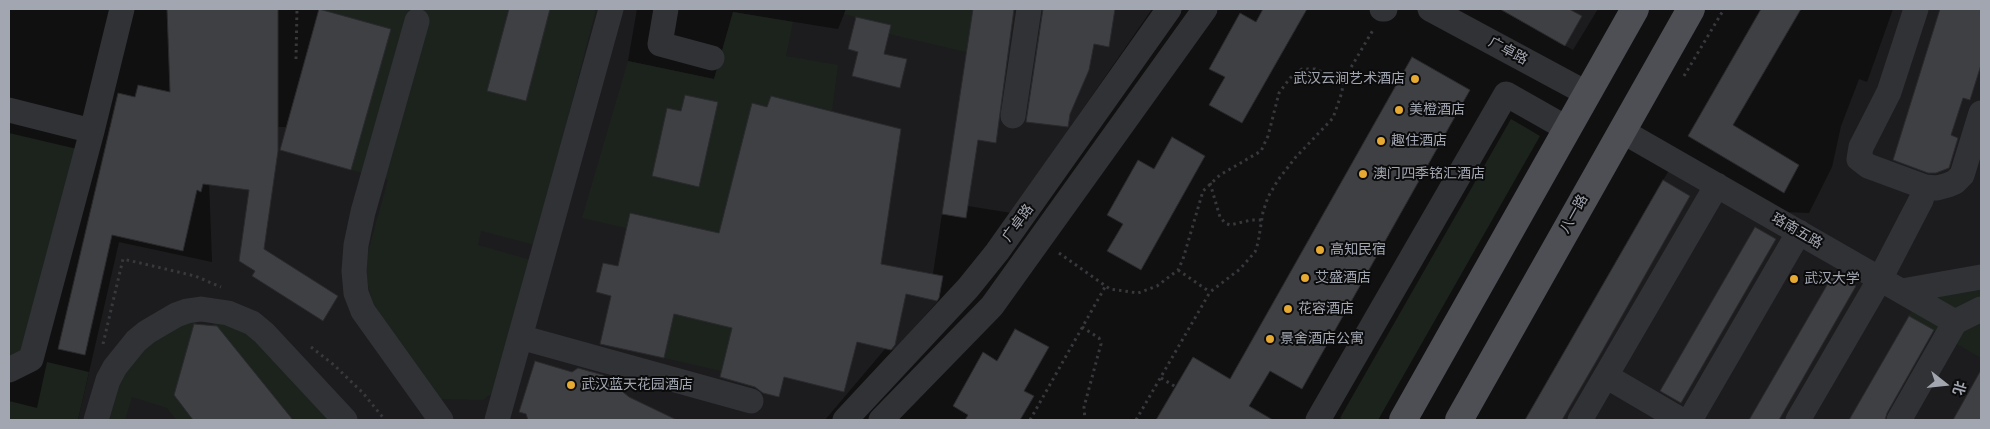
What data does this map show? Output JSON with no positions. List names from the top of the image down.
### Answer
{
  "streets": {
    "main road": ["八一路"],
    "street": ["广卓路", "珞南五路"]
  },
  "crossings": [
    ["八一路", "珞南五路"]
  ],
  "places": [
    "武汉云涧艺术酒店",
    "美橙酒店",
    "趣住酒店",
    "澳门四季铭汇酒店",
    "高知民宿",
    "艾盛酒店",
    "武汉大学",
    "花容酒店",
    "景舍酒店公寓",
    "武汉蓝天花园酒店"
  ],
  "north": "right"
}
